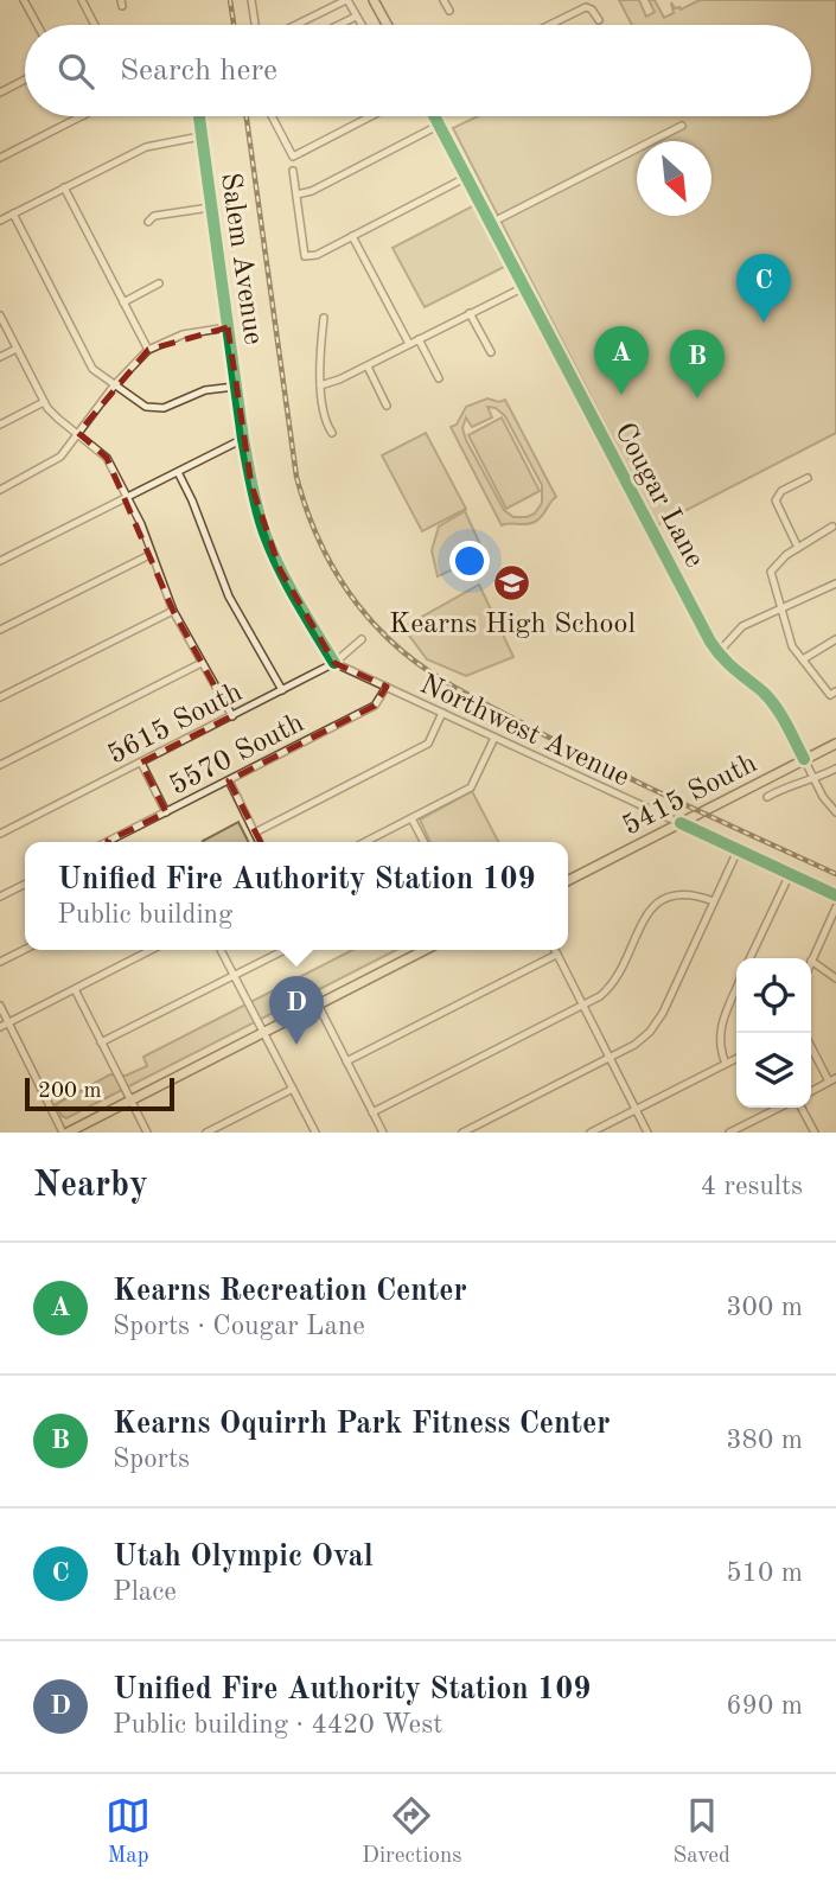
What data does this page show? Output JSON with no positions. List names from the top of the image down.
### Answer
{
  "streets": {
    "main road": ["Cougar Lane", "5415 South"],
    "street": [
      "Salem Avenue",
      "5615 South",
      "Northwest Avenue",
      "5570 South"
    ]
  },
  "crossings": [
    ["Salem Avenue", "5615 South"],
    ["Salem Avenue", "Northwest Avenue"],
    ["Cougar Lane", "5415 South"],
    ["5615 South", "Northwest Avenue"],
    ["Northwest Avenue", "5570 South"],
    ["Northwest Avenue", "5415 South"]
  ],
  "places": {
    "school or university": ["Kearns High School"]
  },
  "scale_bar": "200 m",
  "north": "bottom right",
  "page": {
    "search": "Search here",
    "pins": [
      "C",
      "A",
      "B",
      "D"
    ],
    "popup": ["Unified Fire Authority Station 109", "Public building"],
    "scale": "200 m",
    "heading": ["Nearby", "4 results"],
    "list": [
      {
        "mark": "A",
        "name": "Kearns Recreation Center",
        "note": "Sports · Cougar Lane",
        "value": "300 m"
      },
      {
        "mark": "B",
        "name": "Kearns Oquirrh Park Fitness Center",
        "note": "Sports",
        "value": "380 m"
      },
      {
        "mark": "C",
        "name": "Utah Olympic Oval",
        "note": "Place",
        "value": "510 m"
      },
      {
        "mark": "D",
        "name": "Unified Fire Authority Station 109",
        "note": "Public building · 4420 West",
        "value": "690 m"
      }
    ],
    "nav": ["Map", "Directions", "Saved"]
  }
}
